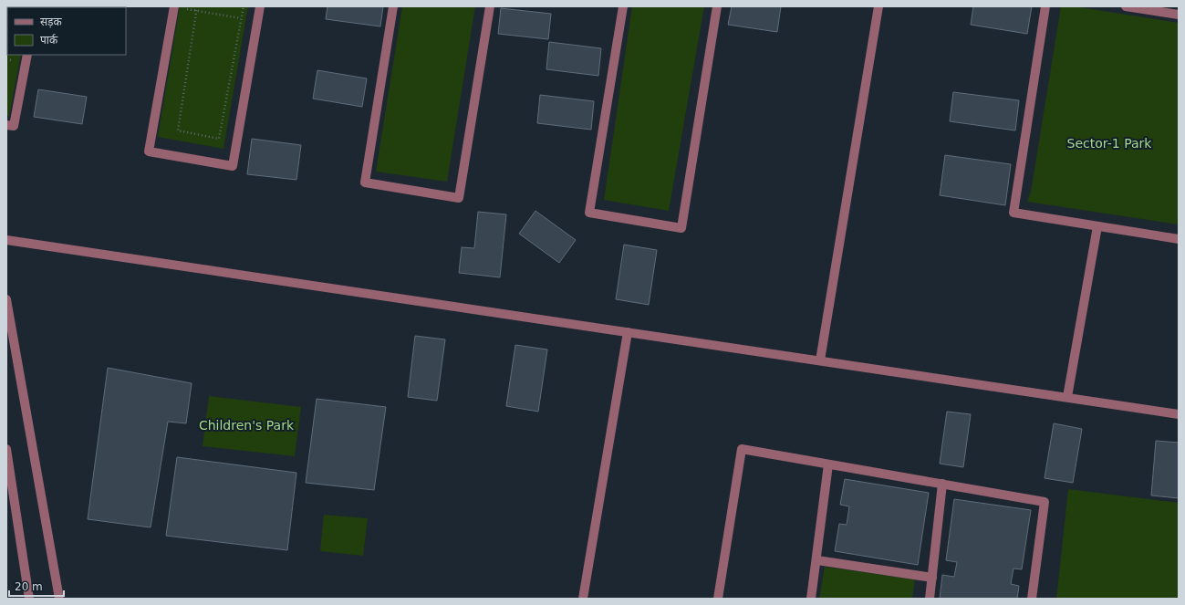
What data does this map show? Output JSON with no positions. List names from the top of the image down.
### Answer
{
  "parks": ["Sector-1 Park", "Children's Park"],
  "legend": ["सड़क", "पार्क"],
  "scale_bar": "20 m"
}
